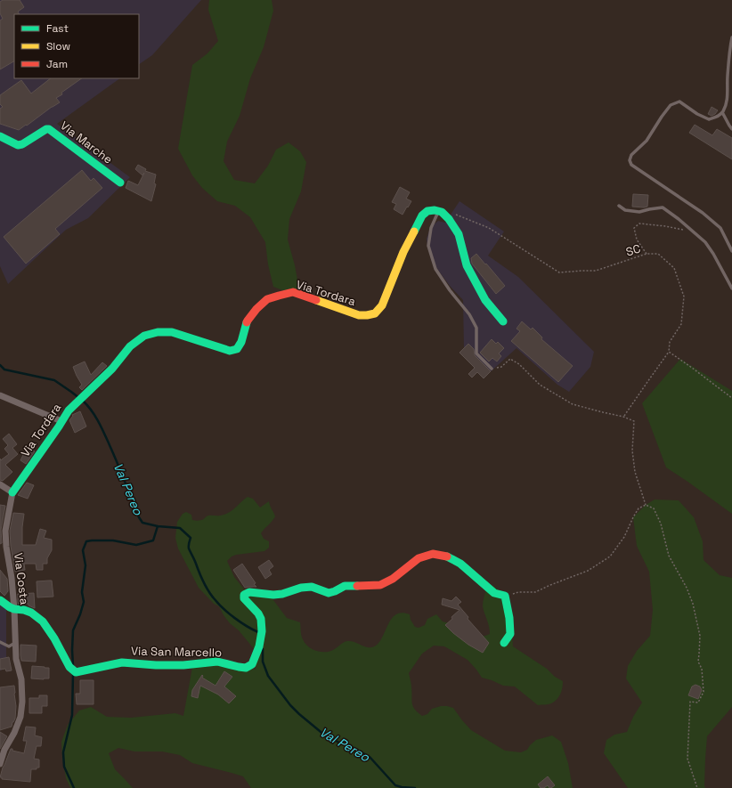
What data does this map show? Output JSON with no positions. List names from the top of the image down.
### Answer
{
  "streets": {
    "street": [
      "Via Marche",
      "Via Tordara",
      "Via Costa",
      "Via San Marcello"
    ],
    "path": ["SC"]
  },
  "crossings": [
    ["SC", "Via Tordara"],
    ["Via Tordara", "Via Costa"],
    ["Via Costa", "Via San Marcello"]
  ],
  "water": ["Val Pereo"],
  "legend": ["Fast", "Slow", "Jam"]
}
